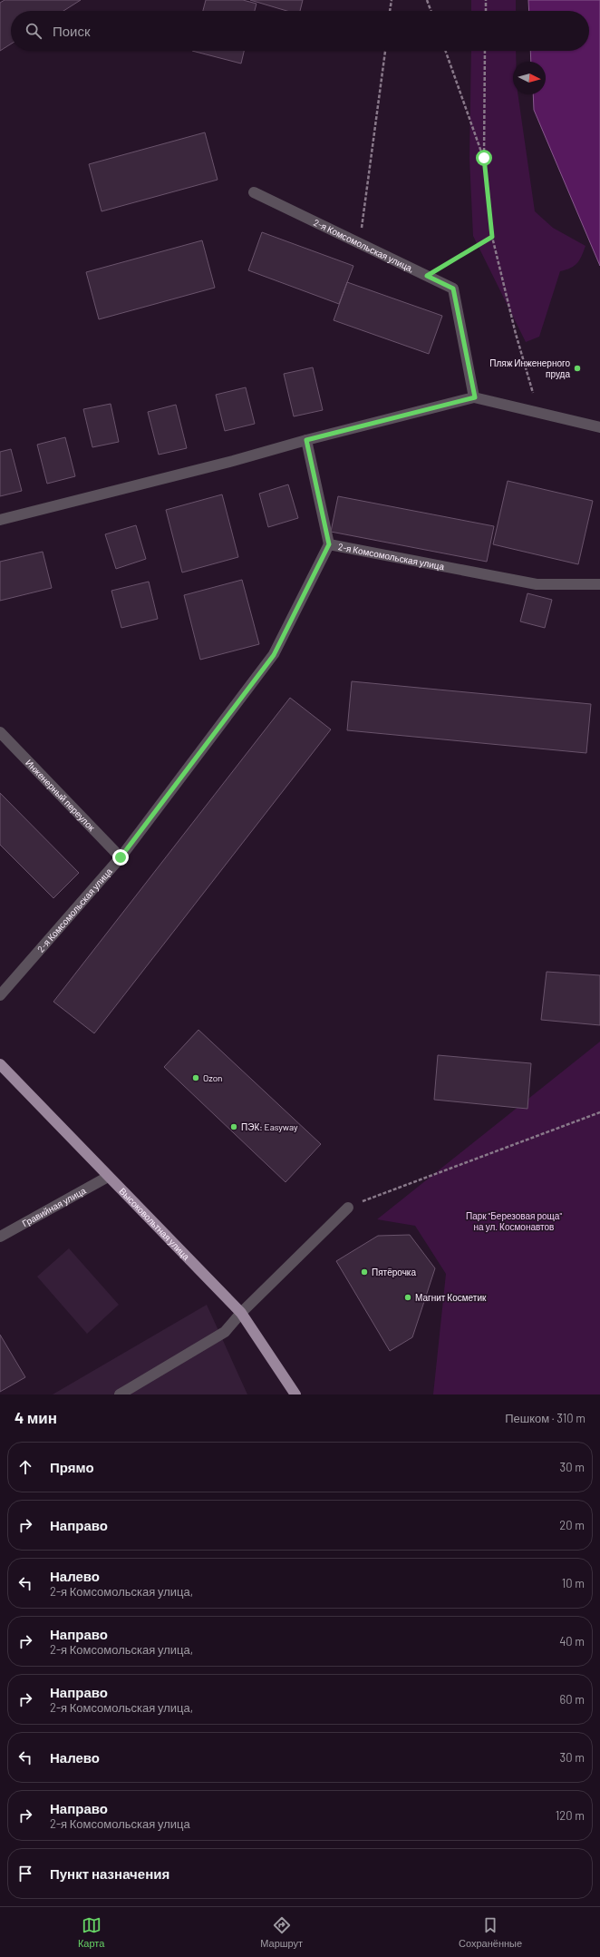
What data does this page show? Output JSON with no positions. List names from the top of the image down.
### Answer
{
  "streets": {
    "main road": ["Высоковольтная улица"],
    "street": [
      "2-я Комсомольская улица,",
      "2-я Комсомольская улица",
      "Инженерный переулок",
      "Гравийная улица"
    ]
  },
  "crossings": [
    ["2-я Комсомольская улица", "Инженерный переулок"],
    ["Гравийная улица", "Высоковольтная улица"]
  ],
  "parks": ["Парк \"Березовая роща\" на ул. Космонавтов"],
  "places": [
    "Пляж Инженерного пруда",
    "Ozon",
    "ПЭК: Easyway",
    "Пятёрочка",
    "Магнит Косметик"
  ],
  "north": "right",
  "page": {
    "search": "Поиск",
    "heading": ["4 мин", "Пешком · 310 m"],
    "list": [
      ["Прямо", "30 m"],
      ["Направо", "20 m"],
      ["Налево", "2-я Комсомольская улица,", "10 m"],
      ["Направо", "2-я Комсомольская улица,", "40 m"],
      ["Направо", "2-я Комсомольская улица,", "60 m"],
      ["Налево", "30 m"],
      ["Направо", "2-я Комсомольская улица", "120 m"],
      "Пункт назначения"
    ],
    "nav": ["Карта", "Маршрут", "Сохранённые"]
  }
}
